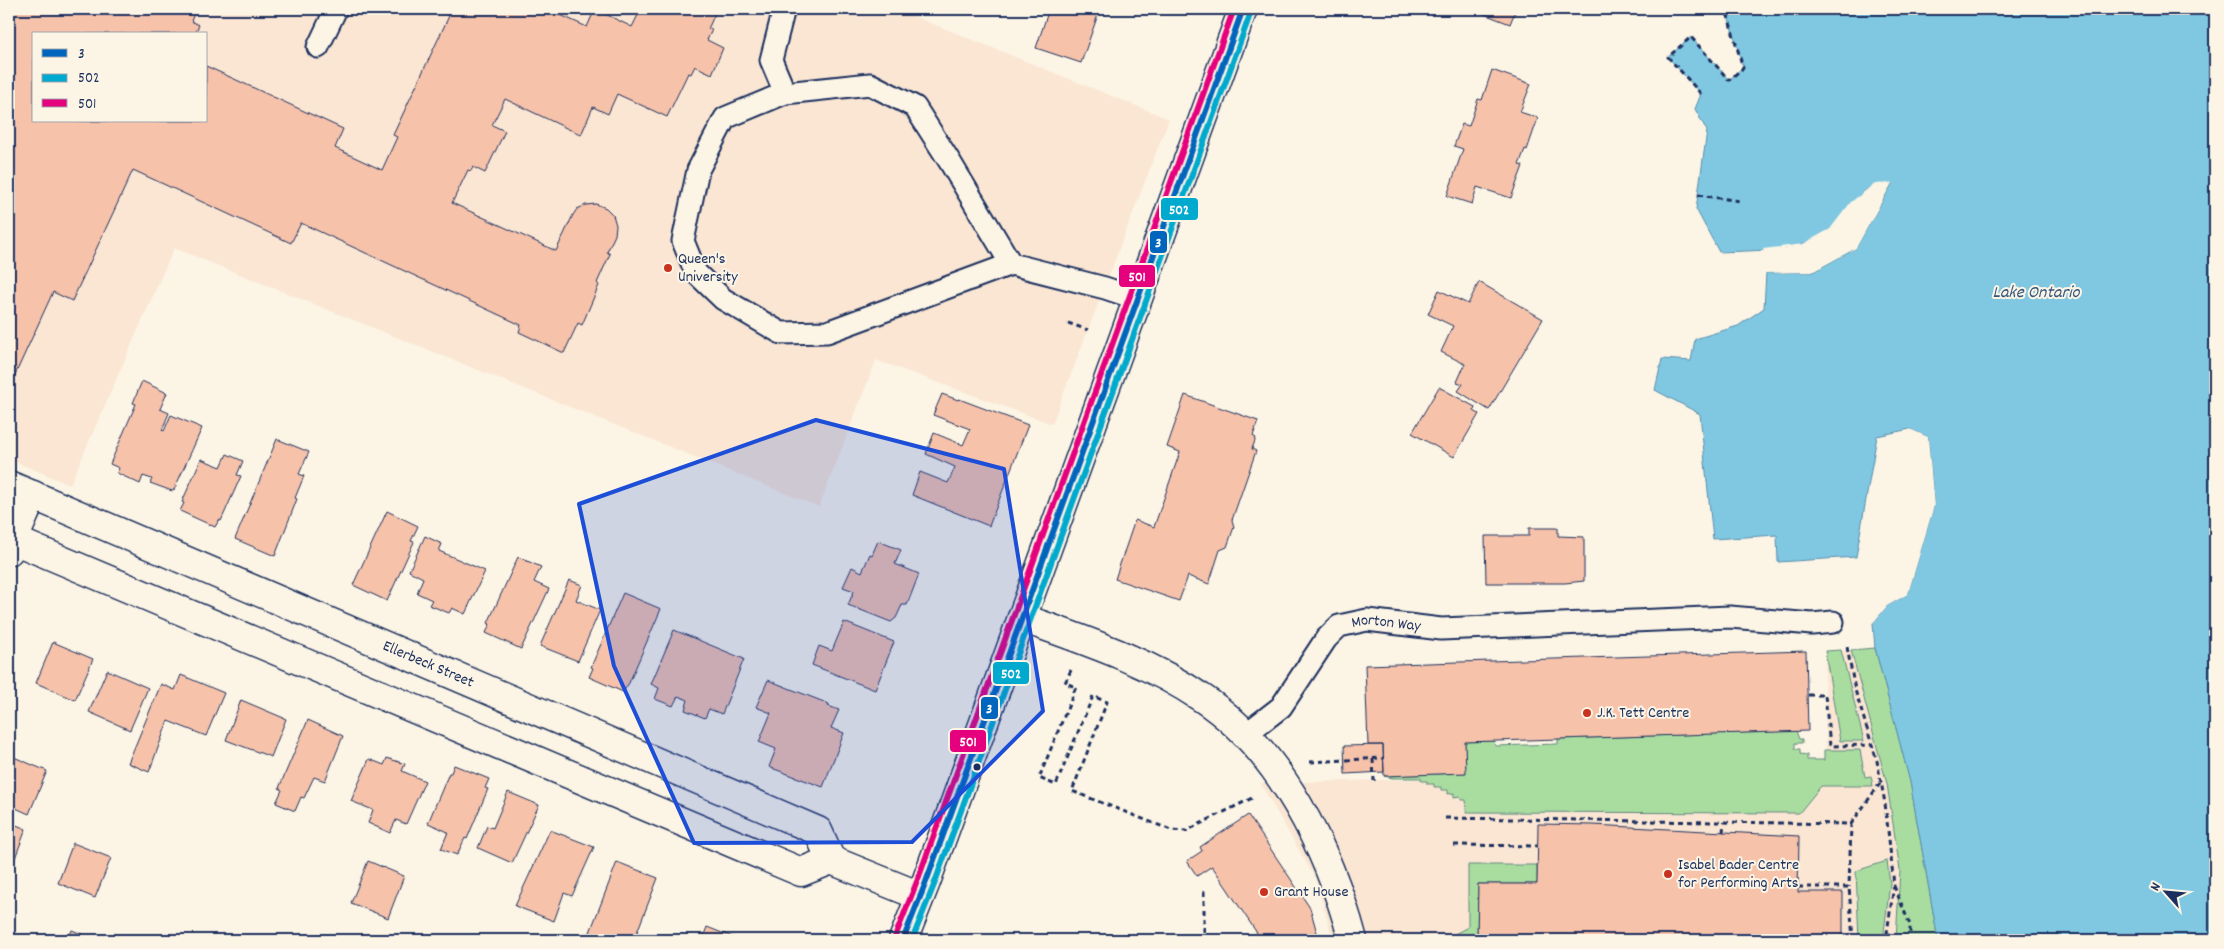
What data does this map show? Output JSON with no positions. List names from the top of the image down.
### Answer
{
  "streets": {
    "street": ["Ellerbeck Street"],
    "lane": ["Morton Way"]
  },
  "water": ["Lake Ontario"],
  "places": [
    "Queen's University",
    "J.K. Tett Centre",
    "Isabel Bader Centre for Performing Arts",
    "Grant House"
  ],
  "lines": ["transit line 3", "transit line 501", "transit line 502"],
  "legend": ["3", "502", "501"],
  "north": "top left"
}
